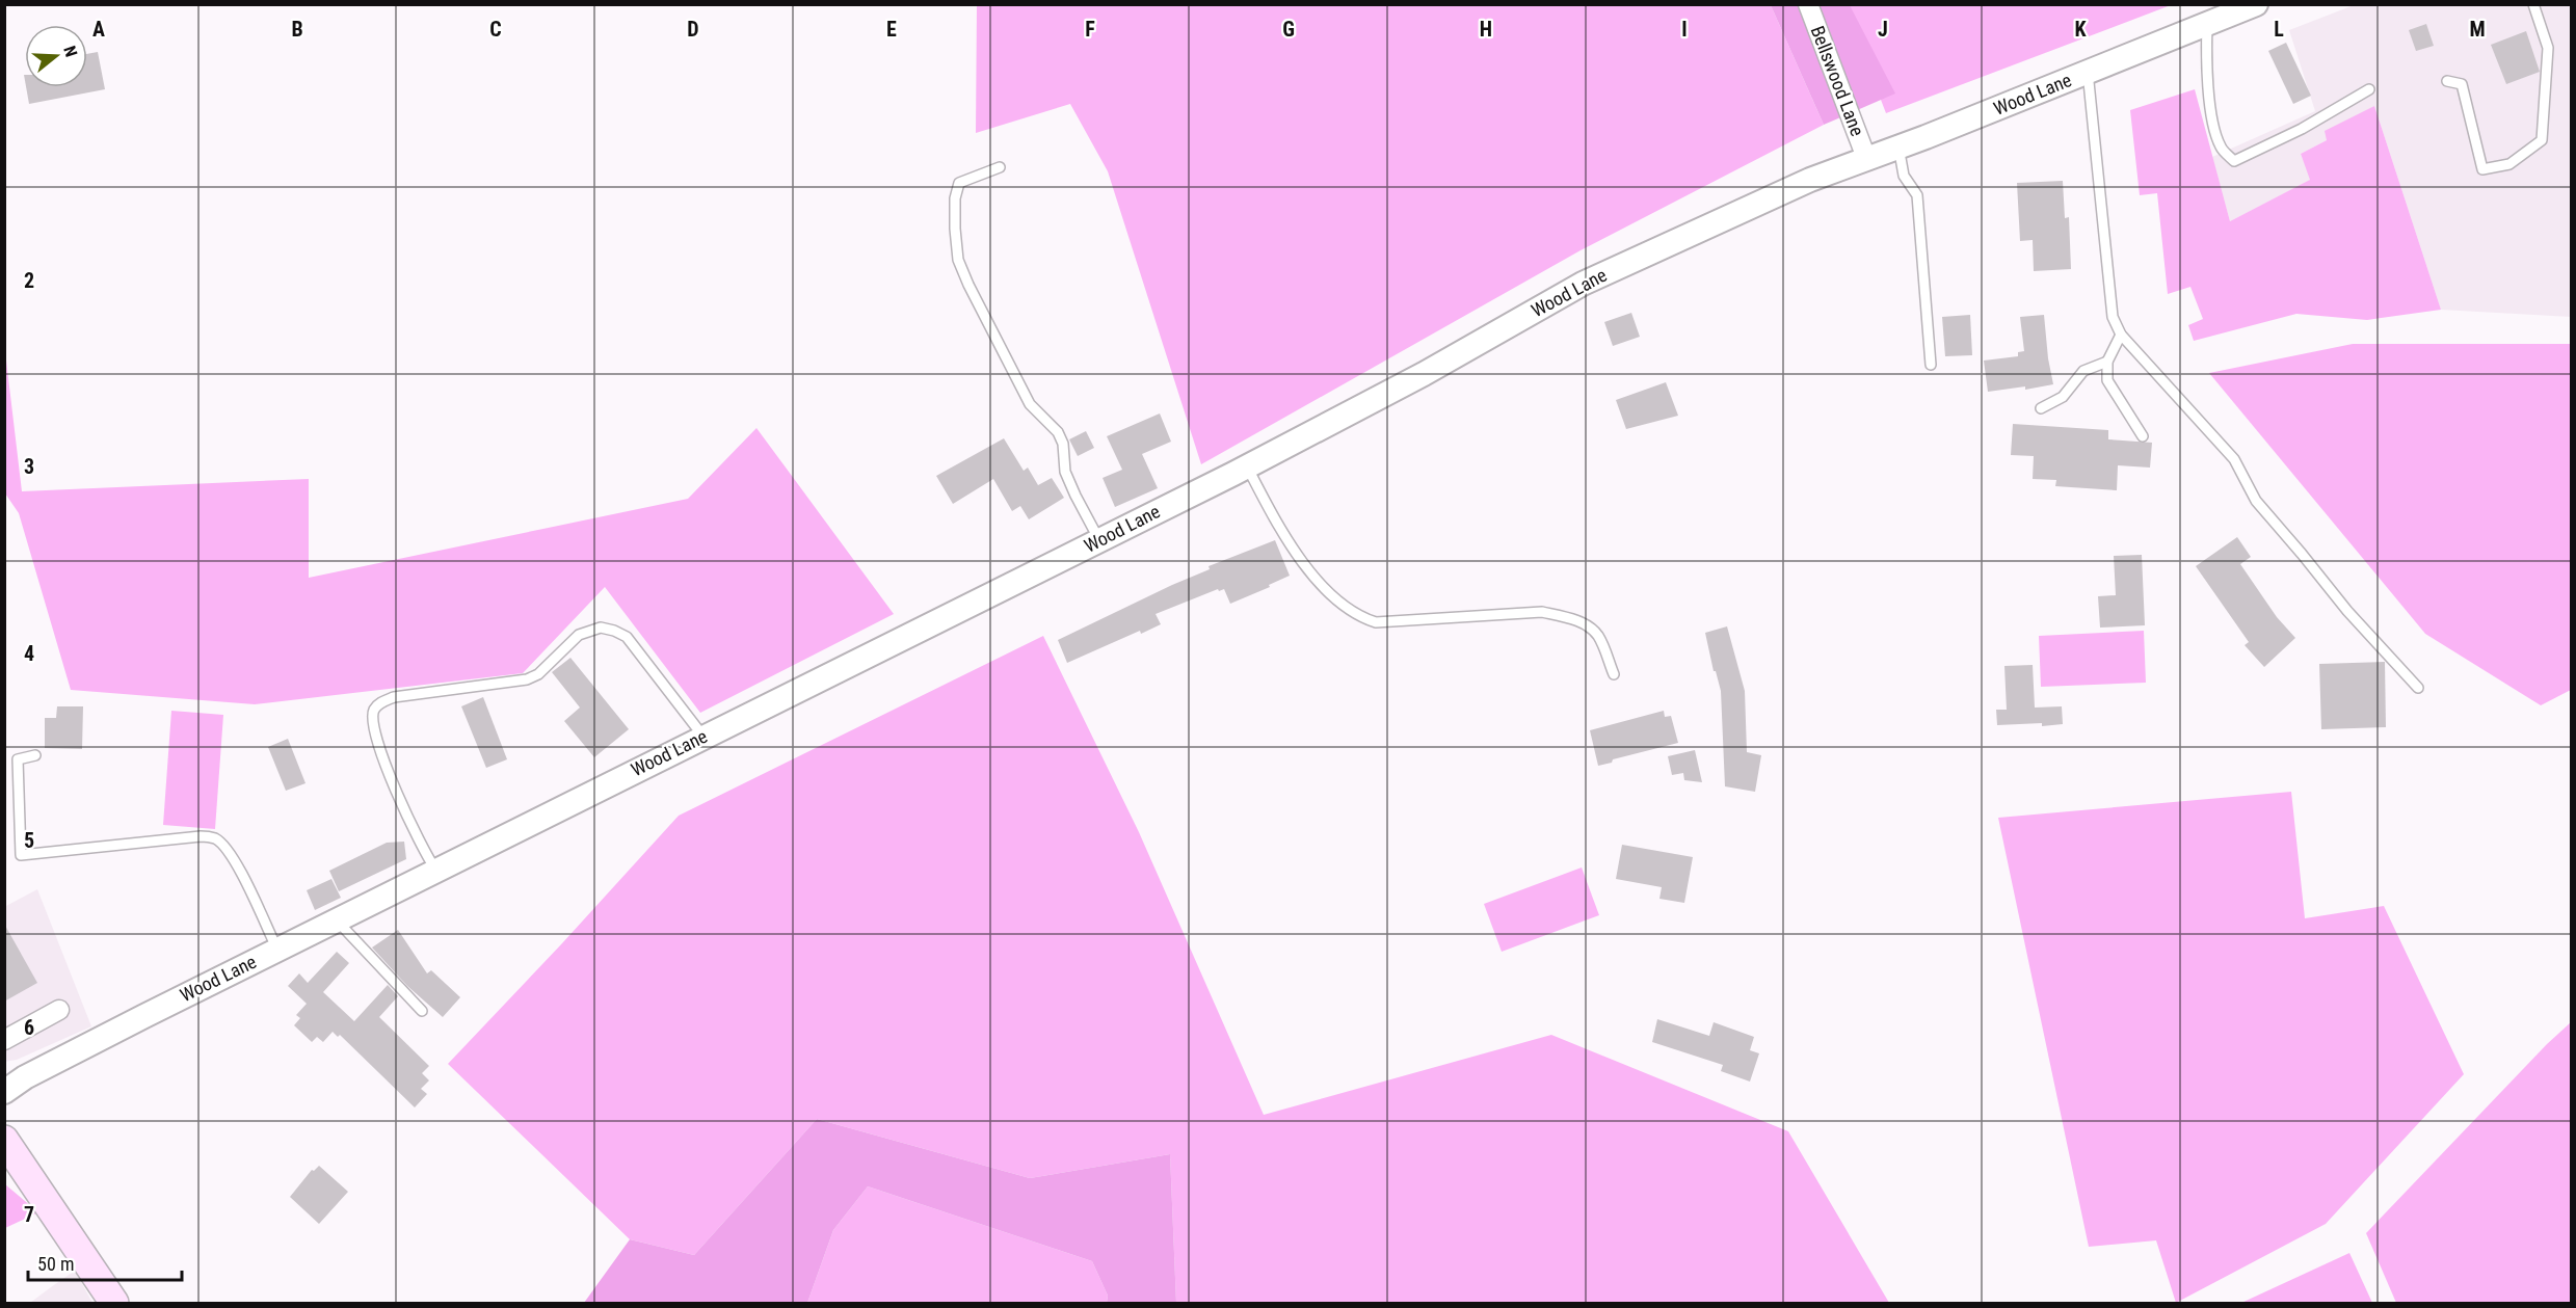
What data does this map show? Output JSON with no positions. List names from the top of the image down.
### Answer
{
  "streets": {
    "street": ["Bellswood Lane", "Wood Lane"]
  },
  "crossings": [
    ["Bellswood Lane", "Wood Lane"]
  ],
  "scale_bar": "50 m",
  "north": "right",
  "grid": {
    "columns": [
      "A",
      "B",
      "C",
      "D",
      "E",
      "F",
      "G",
      "H",
      "I",
      "J",
      "K",
      "L",
      "M"
    ],
    "rows": [
      "2",
      "3",
      "4",
      "5",
      "6",
      "7"
    ]
  }
}
